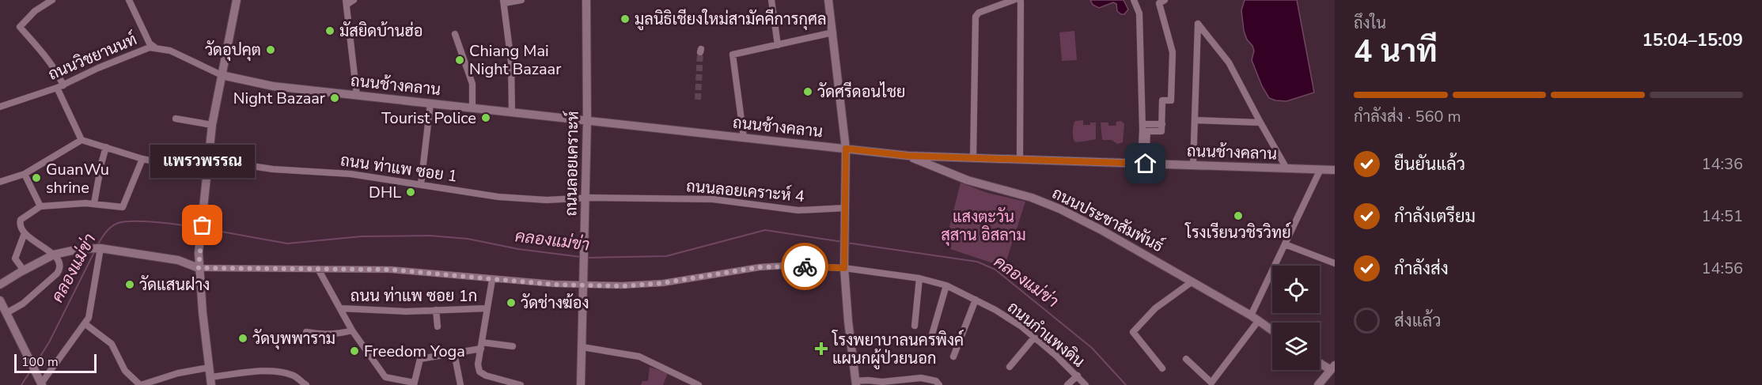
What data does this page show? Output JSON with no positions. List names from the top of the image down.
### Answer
{
  "streets": {
    "street": [
      "ถนนวิชยานนท์",
      "ถนนช้างคลาน",
      "ถนนลอยเคราะห์",
      "ถนน ท่าแพ ซอย 1",
      "ถนนลอยเคราะห์ 4",
      "ถนนประชาสัมพันธ์",
      "ถนน ท่าแพ ซอย 1ก",
      "ถนนกำแพงดิน"
    ]
  },
  "crossings": [
    ["ถนนวิชยานนท์", "ถนนช้างคลาน"],
    ["ถนนช้างคลาน", "ถนนลอยเคราะห์"],
    ["ถนนช้างคลาน", "ถนนประชาสัมพันธ์"],
    ["ถนนลอยเคราะห์", "ถนน ท่าแพ ซอย 1"],
    ["ถนนลอยเคราะห์", "ถนนลอยเคราะห์ 4"],
    ["ถนนลอยเคราะห์", "ถนนกำแพงดิน"],
    ["ถนน ท่าแพ ซอย 1", "ถนนลอยเคราะห์ 4"]
  ],
  "water": ["คลองแม่ข่า"],
  "parks": ["แสงตะวัน สุสาน อิสลาม"],
  "places": {
    "other": [
      "มูลนิธิเชียงใหม่สามัคคีการกุศล",
      "มัสยิดบ้านฮ่อ",
      "วัดอุปคุต",
      "Chiang Mai Night Bazaar",
      "วัดศรีดอนไชย",
      "Night Bazaar",
      "Tourist Police",
      "GuanWu shrine",
      "DHL",
      "โรงเรียนวชิรวิทย์",
      "แพรวพรรณ",
      "วัดแสนฝาง",
      "วัดช่างฆ้อง",
      "วัดบุพพาราม",
      "Freedom Yoga"
    ],
    "health": ["โรงพยาบาลนครพิงค์ แผนกผู้ป่วยนอก"]
  },
  "scale_bar": "100 m",
  "page": {
    "heading": ["4 นาที", "ถึงใน", "15:04–15:09"],
    "bar": "กำลังส่ง · 560 m",
    "list": [
      ["ยืนยันแล้ว", "14:36"],
      ["กำลังเตรียม", "14:51"],
      ["กำลังส่ง", "14:56"],
      "ส่งแล้ว"
    ],
    "bubble": "แพรวพรรณ",
    "scale": "100 m"
  }
}
